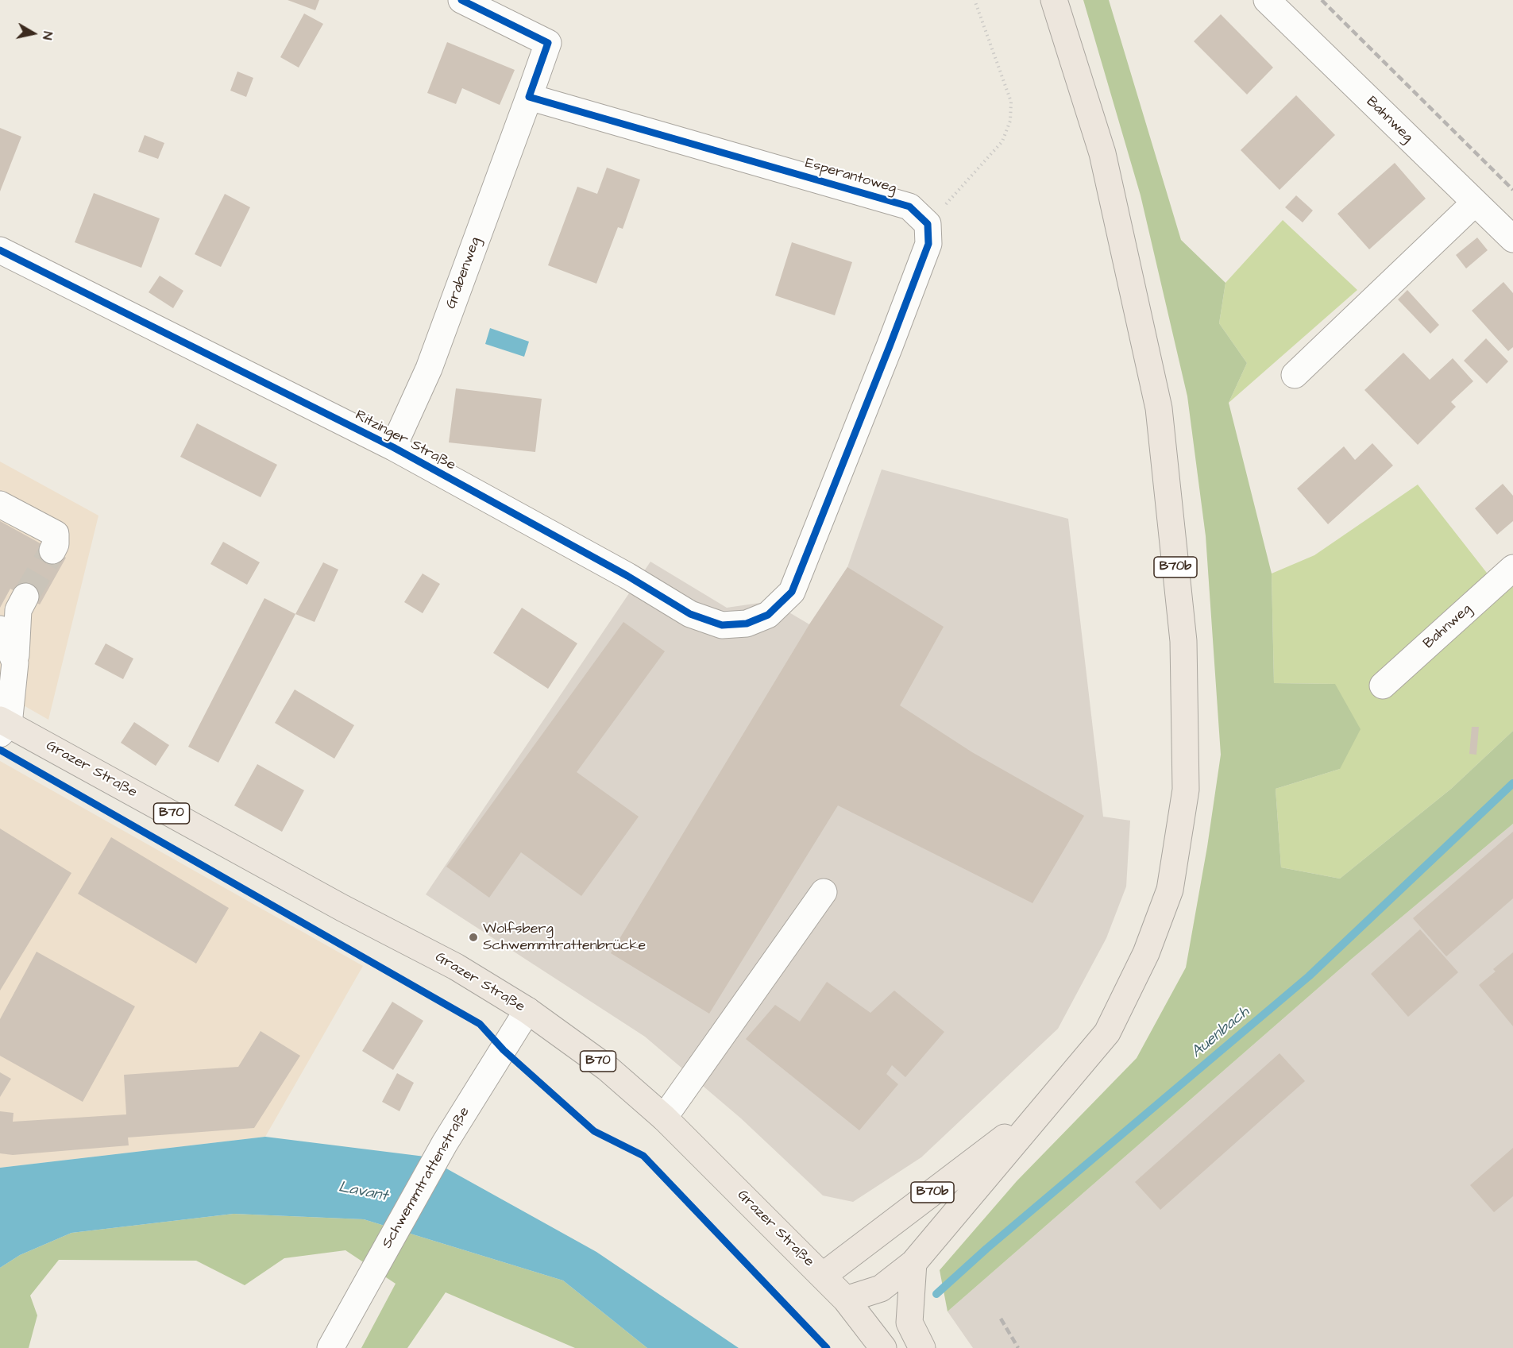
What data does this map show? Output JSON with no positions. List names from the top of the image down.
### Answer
{
  "streets": {
    "main road": ["B70b", "Grazer Straße", "B70"],
    "street": [
      "Bahnweg",
      "Esperantoweg",
      "Grabenweg",
      "Ritzinger Straße",
      "Schwemmtrattenstraße"
    ]
  },
  "crossings": [
    ["Esperantoweg", "Grabenweg"],
    ["Esperantoweg", "Ritzinger Straße"],
    ["Grabenweg", "Ritzinger Straße"],
    ["B70b", "Grazer Straße"],
    ["Grazer Straße", "Schwemmtrattenstraße"]
  ],
  "water": ["Auenbach", "Lavant"],
  "places": ["Wolfsberg Schwemmtrattenbrücke"],
  "north": "right"
}
